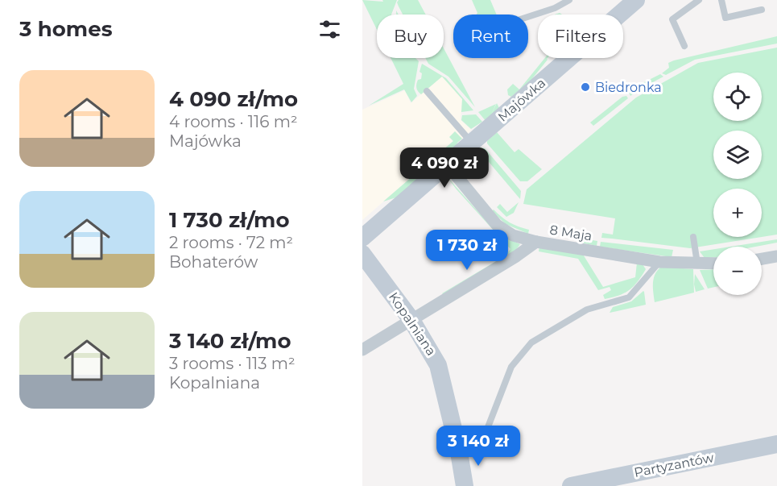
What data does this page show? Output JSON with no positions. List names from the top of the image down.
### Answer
{
  "streets": {
    "street": [
      "Majówka",
      "8 Maja",
      "Kopalniana",
      "Partyzantów"
    ]
  },
  "crossings": [
    ["Majówka", "8 Maja"]
  ],
  "places": ["Biedronka"],
  "page": {
    "heading": "3 homes",
    "chip": ["Buy", "Rent", "Filters"],
    "list": [
      {
        "name": "4 090 zł/mo",
        "note": "4 rooms · 116 m² · Majówka"
      },
      {
        "name": "1 730 zł/mo",
        "note": "2 rooms · 72 m² · Bohaterów"
      },
      {
        "name": "3 140 zł/mo",
        "note": "3 rooms · 113 m² · Kopalniana"
      }
    ],
    "map_buttons": ["+", "−"],
    "price": ["4 090 zł", "1 730 zł", "3 140 zł"]
  }
}
